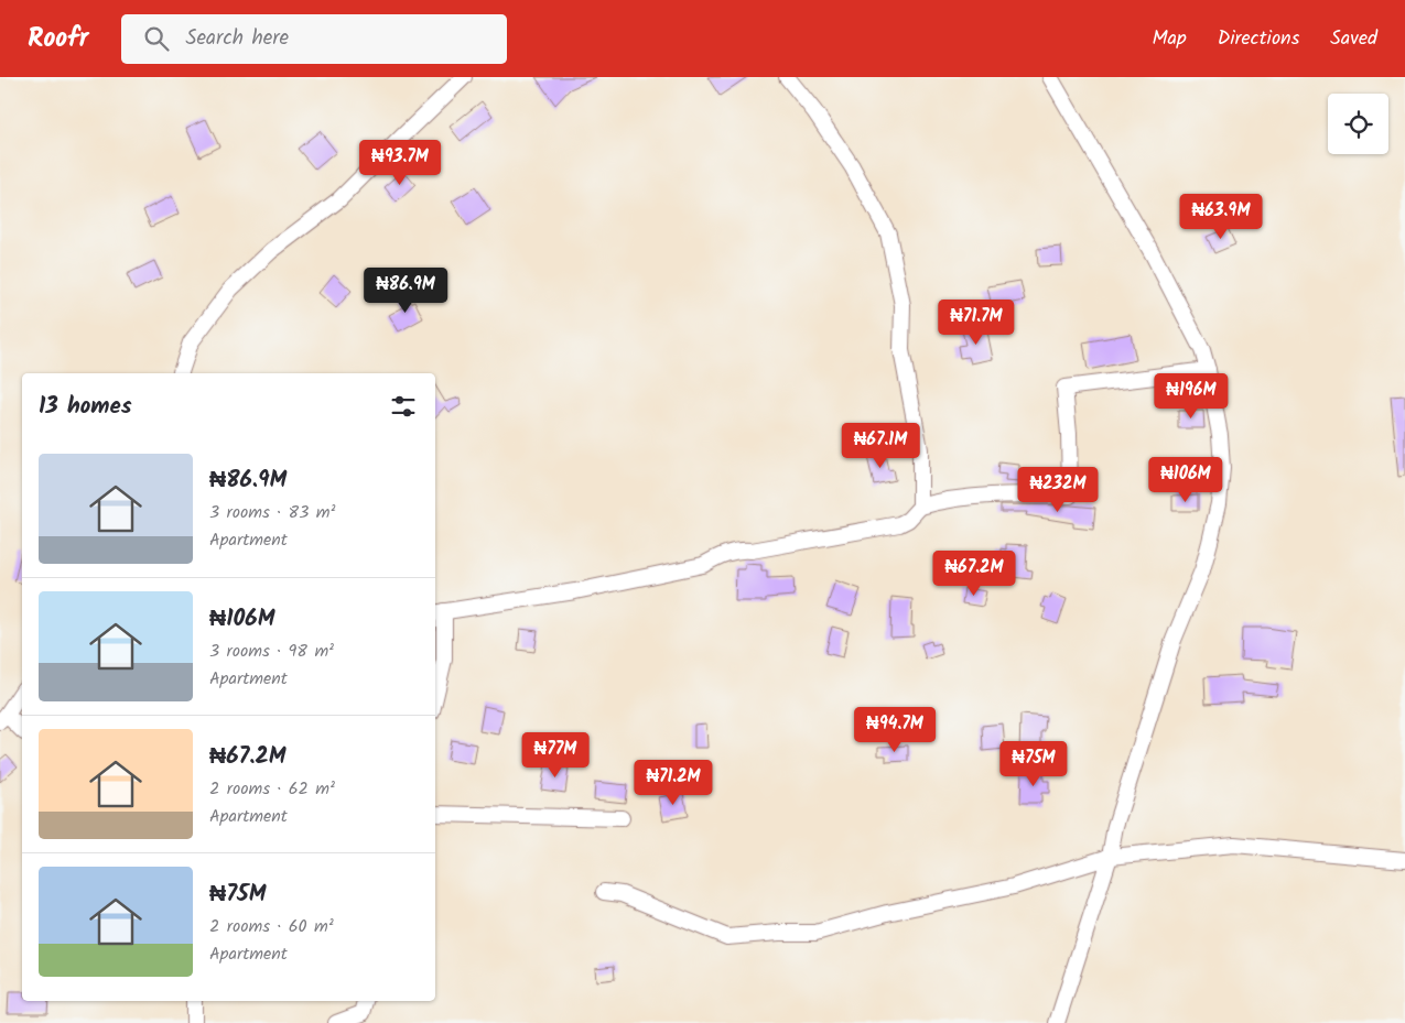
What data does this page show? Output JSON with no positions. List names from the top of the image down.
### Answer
{
  "page": {
    "header": "Roofr",
    "search": "Search here",
    "nav": ["Map", "Directions", "Saved"],
    "price": [
      "₦93.7M",
      "₦63.9M",
      "₦86.9M",
      "₦71.7M",
      "₦196M",
      "₦67.1M",
      "₦106M",
      "₦232M",
      "₦67.2M",
      "₦94.7M",
      "₦77M",
      "₦75M",
      "₦71.2M"
    ],
    "heading": "13 homes",
    "list": [
      {
        "name": "₦86.9M",
        "note": "3 rooms · 83 m² · Apartment"
      },
      {
        "name": "₦106M",
        "note": "3 rooms · 98 m² · Apartment"
      },
      {
        "name": "₦67.2M",
        "note": "2 rooms · 62 m² · Apartment"
      },
      {
        "name": "₦75M",
        "note": "2 rooms · 60 m² · Apartment"
      }
    ]
  }
}
